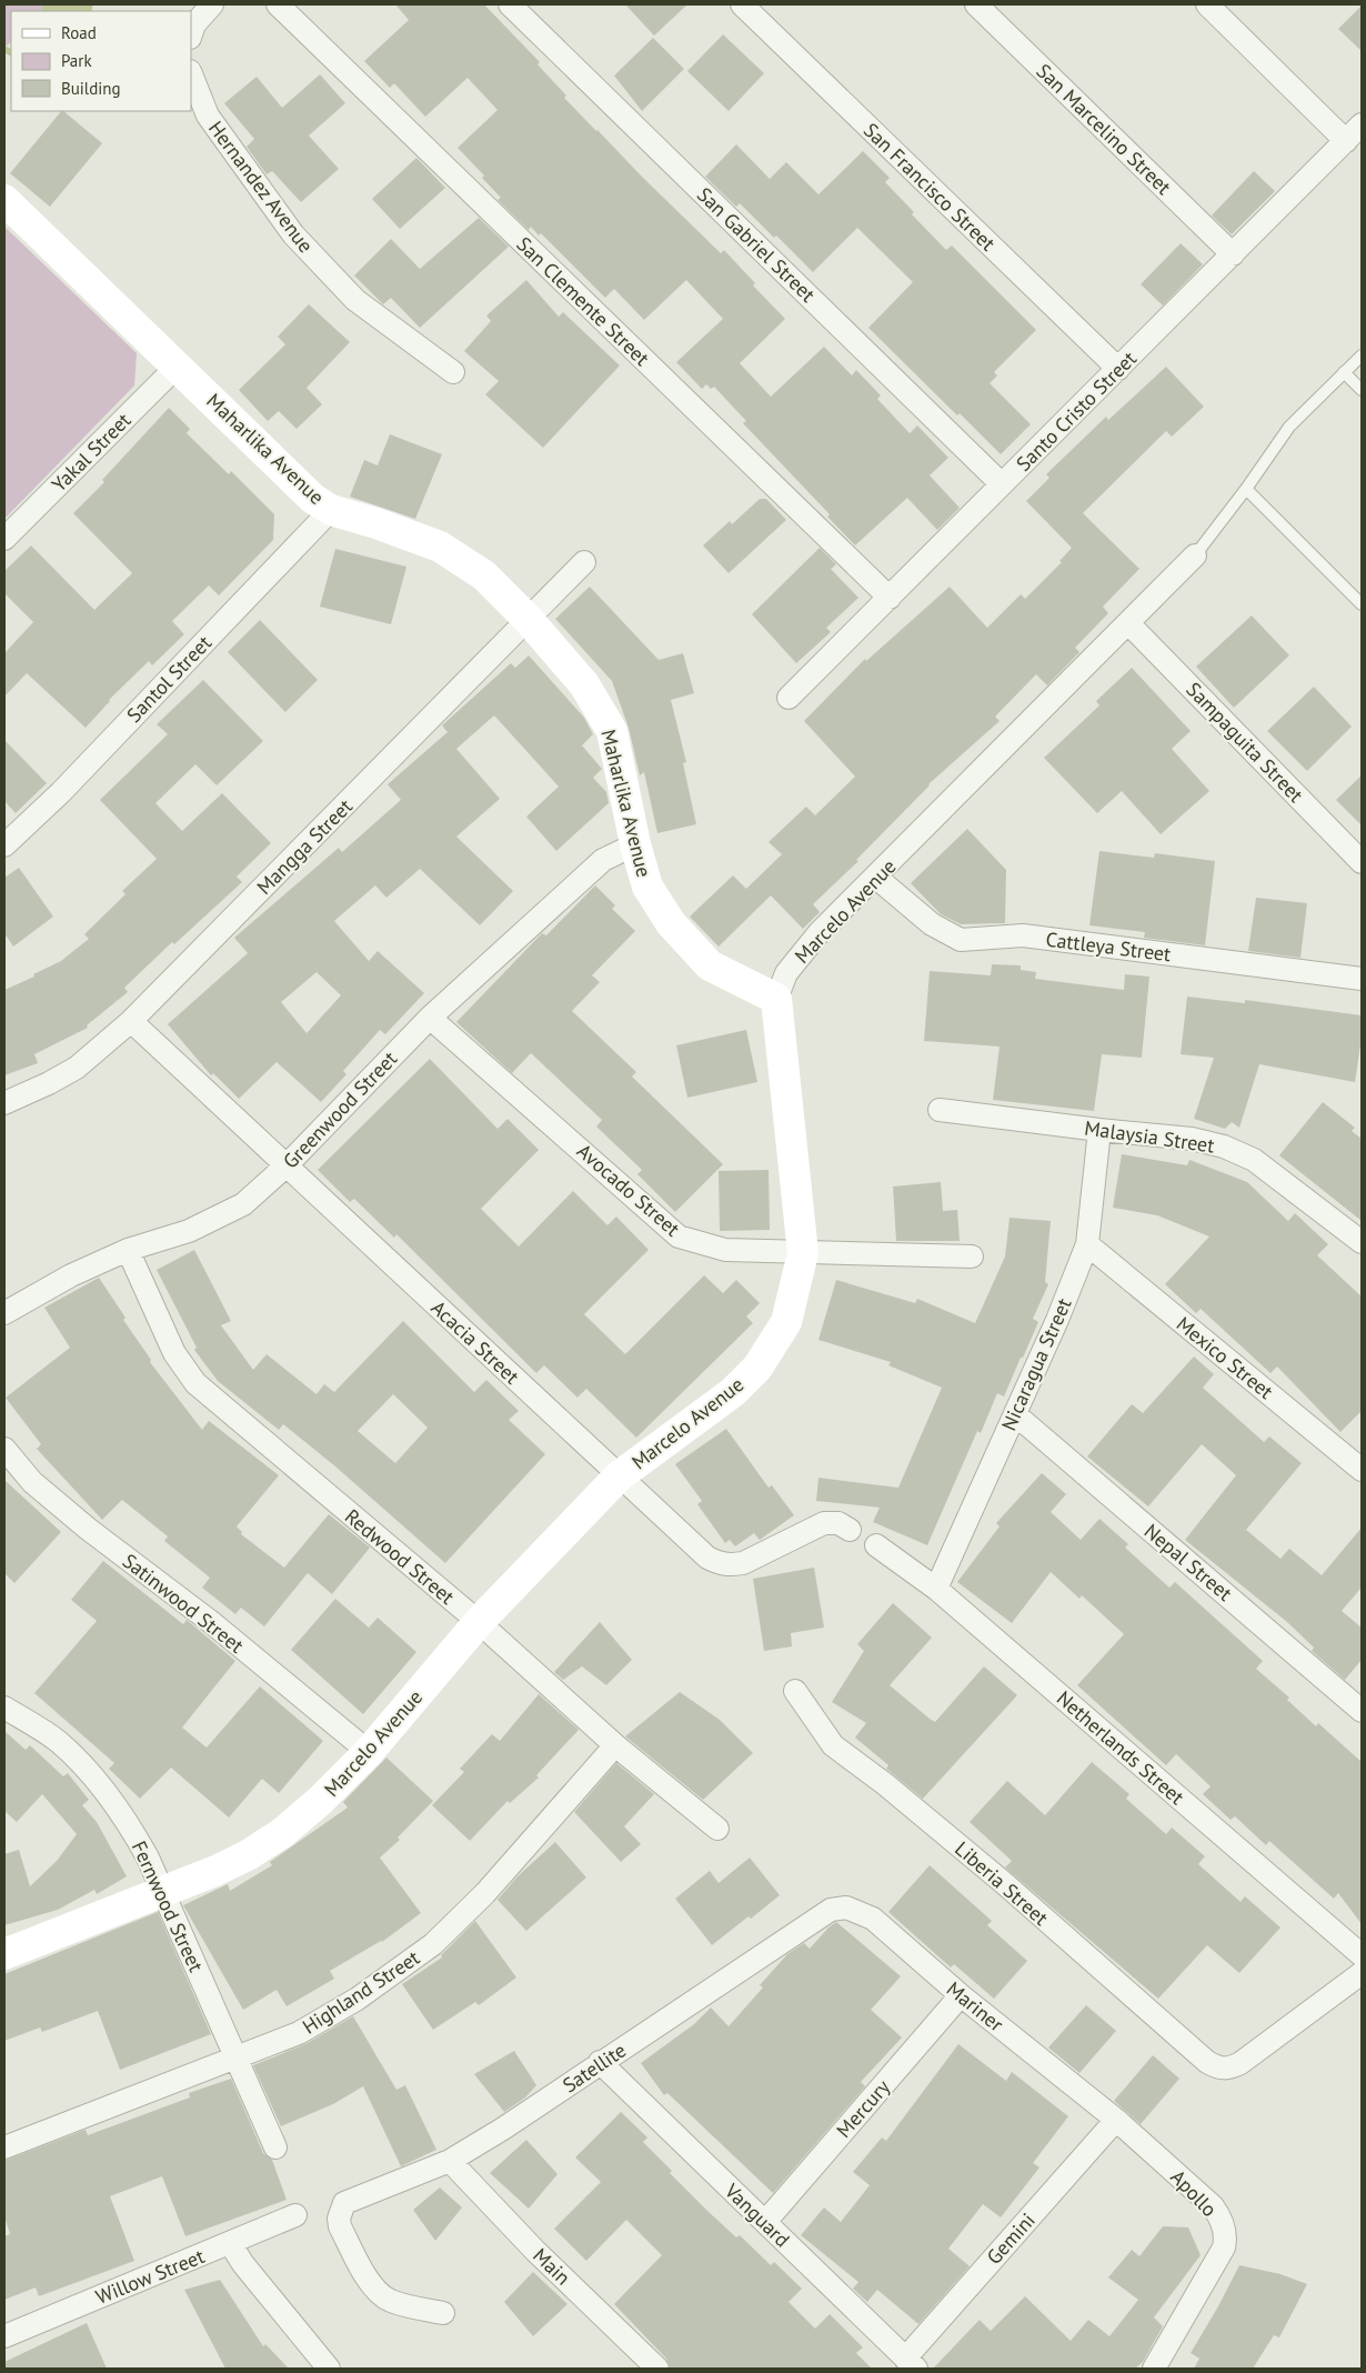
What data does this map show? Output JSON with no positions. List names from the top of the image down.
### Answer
{
  "streets": {
    "street": [
      "San Marcelino Street",
      "Hernandez Avenue",
      "San Francisco Street",
      "San Gabriel Street",
      "San Clemente Street",
      "Santo Cristo Street",
      "Maharlika Avenue",
      "Yakal Street",
      "Santol Street",
      "Sampaguita Street",
      "Mangga Street",
      "Marcelo Avenue",
      "Cattleya Street",
      "Greenwood Street",
      "Malaysia Street",
      "Avocado Street",
      "Acacia Street",
      "Mexico Street",
      "Nicaragua Street",
      "Redwood Street",
      "Nepal Street",
      "Satinwood Street",
      "Netherlands Street",
      "Liberia Street",
      "Fernwood Street",
      "Highland Street",
      "Mariner",
      "Satellite",
      "Mercury",
      "Apollo",
      "Vanguard",
      "Gemini",
      "Main",
      "Willow Street"
    ]
  },
  "crossings": [
    ["San Marcelino Street", "Santo Cristo Street"],
    ["San Francisco Street", "Santo Cristo Street"],
    ["San Gabriel Street", "Santo Cristo Street"],
    ["San Clemente Street", "Santo Cristo Street"],
    ["Maharlika Avenue", "Yakal Street"],
    ["Maharlika Avenue", "Santol Street"],
    ["Maharlika Avenue", "Mangga Street"],
    ["Maharlika Avenue", "Marcelo Avenue"],
    ["Maharlika Avenue", "Greenwood Street"],
    ["Sampaguita Street", "Marcelo Avenue"],
    ["Mangga Street", "Acacia Street"],
    ["Marcelo Avenue", "Cattleya Street"],
    ["Marcelo Avenue", "Avocado Street"],
    ["Marcelo Avenue", "Acacia Street"],
    ["Marcelo Avenue", "Redwood Street"],
    ["Marcelo Avenue", "Satinwood Street"],
    ["Marcelo Avenue", "Fernwood Street"],
    ["Greenwood Street", "Avocado Street"],
    ["Greenwood Street", "Acacia Street"],
    ["Greenwood Street", "Redwood Street"],
    ["Malaysia Street", "Nicaragua Street"],
    ["Mexico Street", "Nicaragua Street"],
    ["Nicaragua Street", "Nepal Street"],
    ["Nicaragua Street", "Netherlands Street"],
    ["Redwood Street", "Highland Street"],
    ["Fernwood Street", "Highland Street"],
    ["Mariner", "Satellite"],
    ["Mariner", "Mercury"],
    ["Mariner", "Apollo"],
    ["Mariner", "Gemini"],
    ["Satellite", "Vanguard"],
    ["Satellite", "Main"],
    ["Mercury", "Vanguard"],
    ["Apollo", "Gemini"],
    ["Vanguard", "Gemini"]
  ],
  "legend": ["Road", "Park", "Building"]
}
